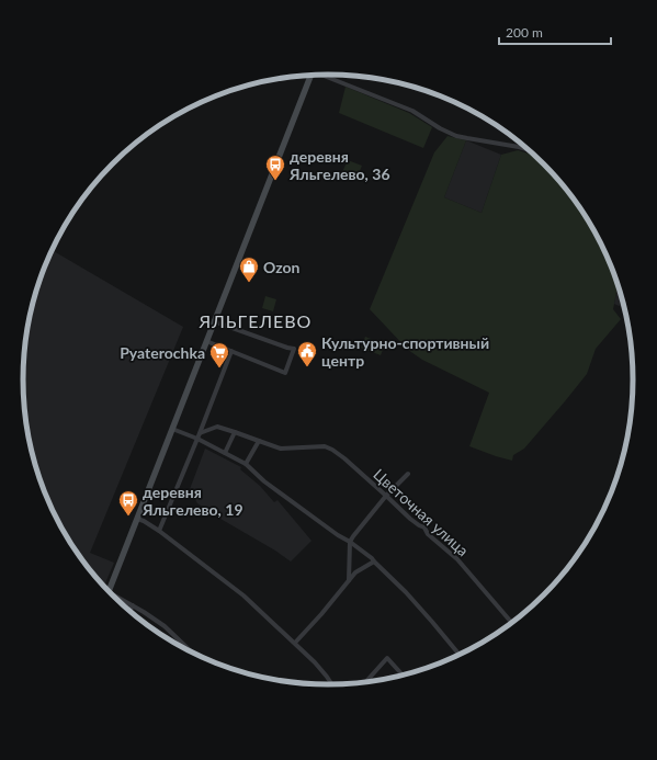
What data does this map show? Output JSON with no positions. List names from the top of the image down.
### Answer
{
  "streets": {
    "street": ["Цветочная улица"]
  },
  "districts": ["ЯЛЬГЕЛЕВО"],
  "places": {
    "bus stop": ["деревня Яльгелево, 36", "деревня Яльгелево, 19"],
    "shop": ["Ozon"],
    "public building": ["Культурно-спортивный центр"],
    "supermarket": ["Pyaterochka"]
  },
  "scale_bar": "200 m"
}
